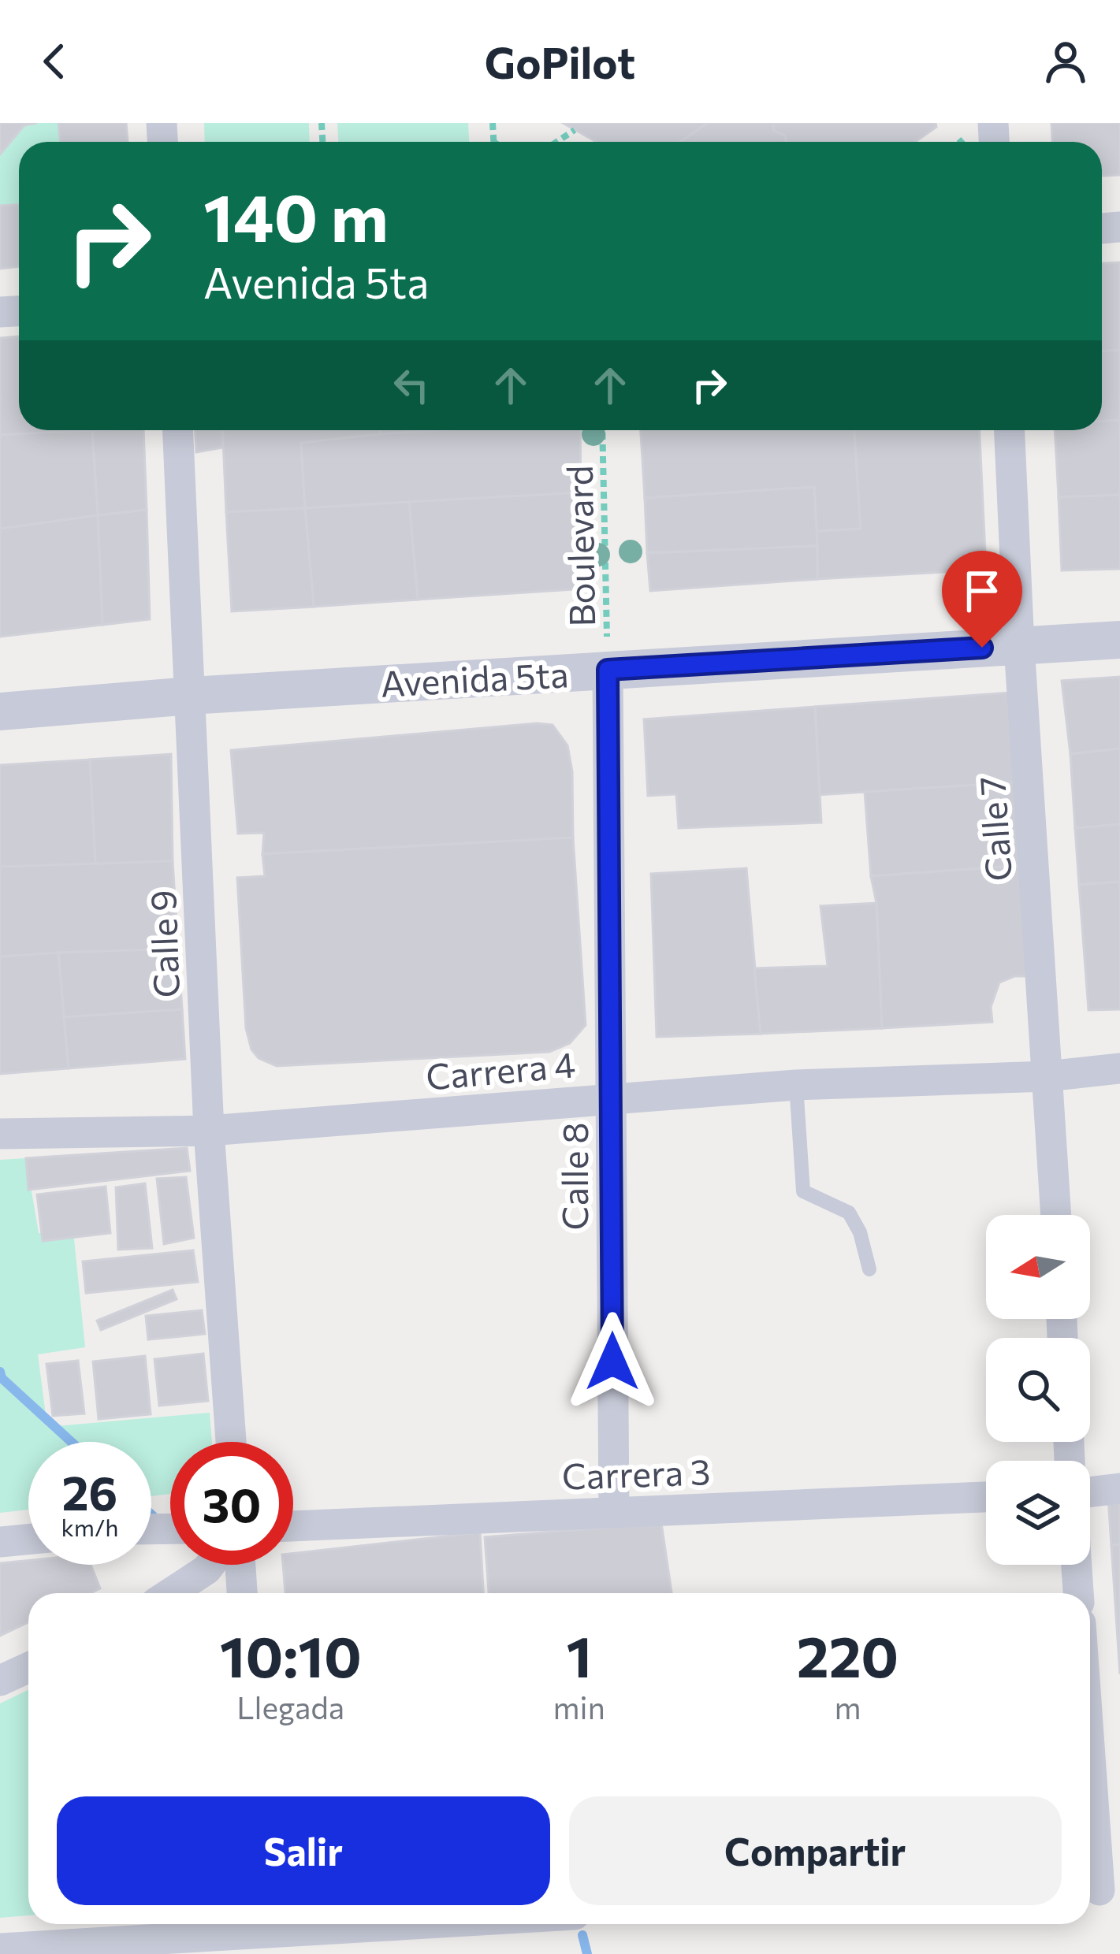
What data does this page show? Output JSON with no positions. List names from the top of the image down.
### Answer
{
  "streets": {
    "street": [
      "Avenida 5ta",
      "Calle 7",
      "Calle 9",
      "Carrera 4",
      "Calle 8",
      "Carrera 3"
    ],
    "path": ["Boulevard"]
  },
  "crossings": [
    ["Boulevard", "Avenida 5ta"],
    ["Boulevard", "Calle 8"],
    ["Avenida 5ta", "Calle 7"],
    ["Avenida 5ta", "Calle 9"],
    ["Avenida 5ta", "Calle 8"],
    ["Calle 7", "Carrera 4"],
    ["Calle 9", "Carrera 4"],
    ["Carrera 4", "Calle 8"],
    ["Calle 8", "Carrera 3"]
  ],
  "north": "left",
  "page": {
    "header": "GoPilot",
    "turn": ["140 m", "Avenida 5ta"],
    "speed": "26 km/h",
    "limit": "30",
    "eta": [
      "10:10",
      "Llegada",
      "1",
      "min",
      "220",
      "m"
    ],
    "buttons": ["Salir", "Compartir"]
  }
}
